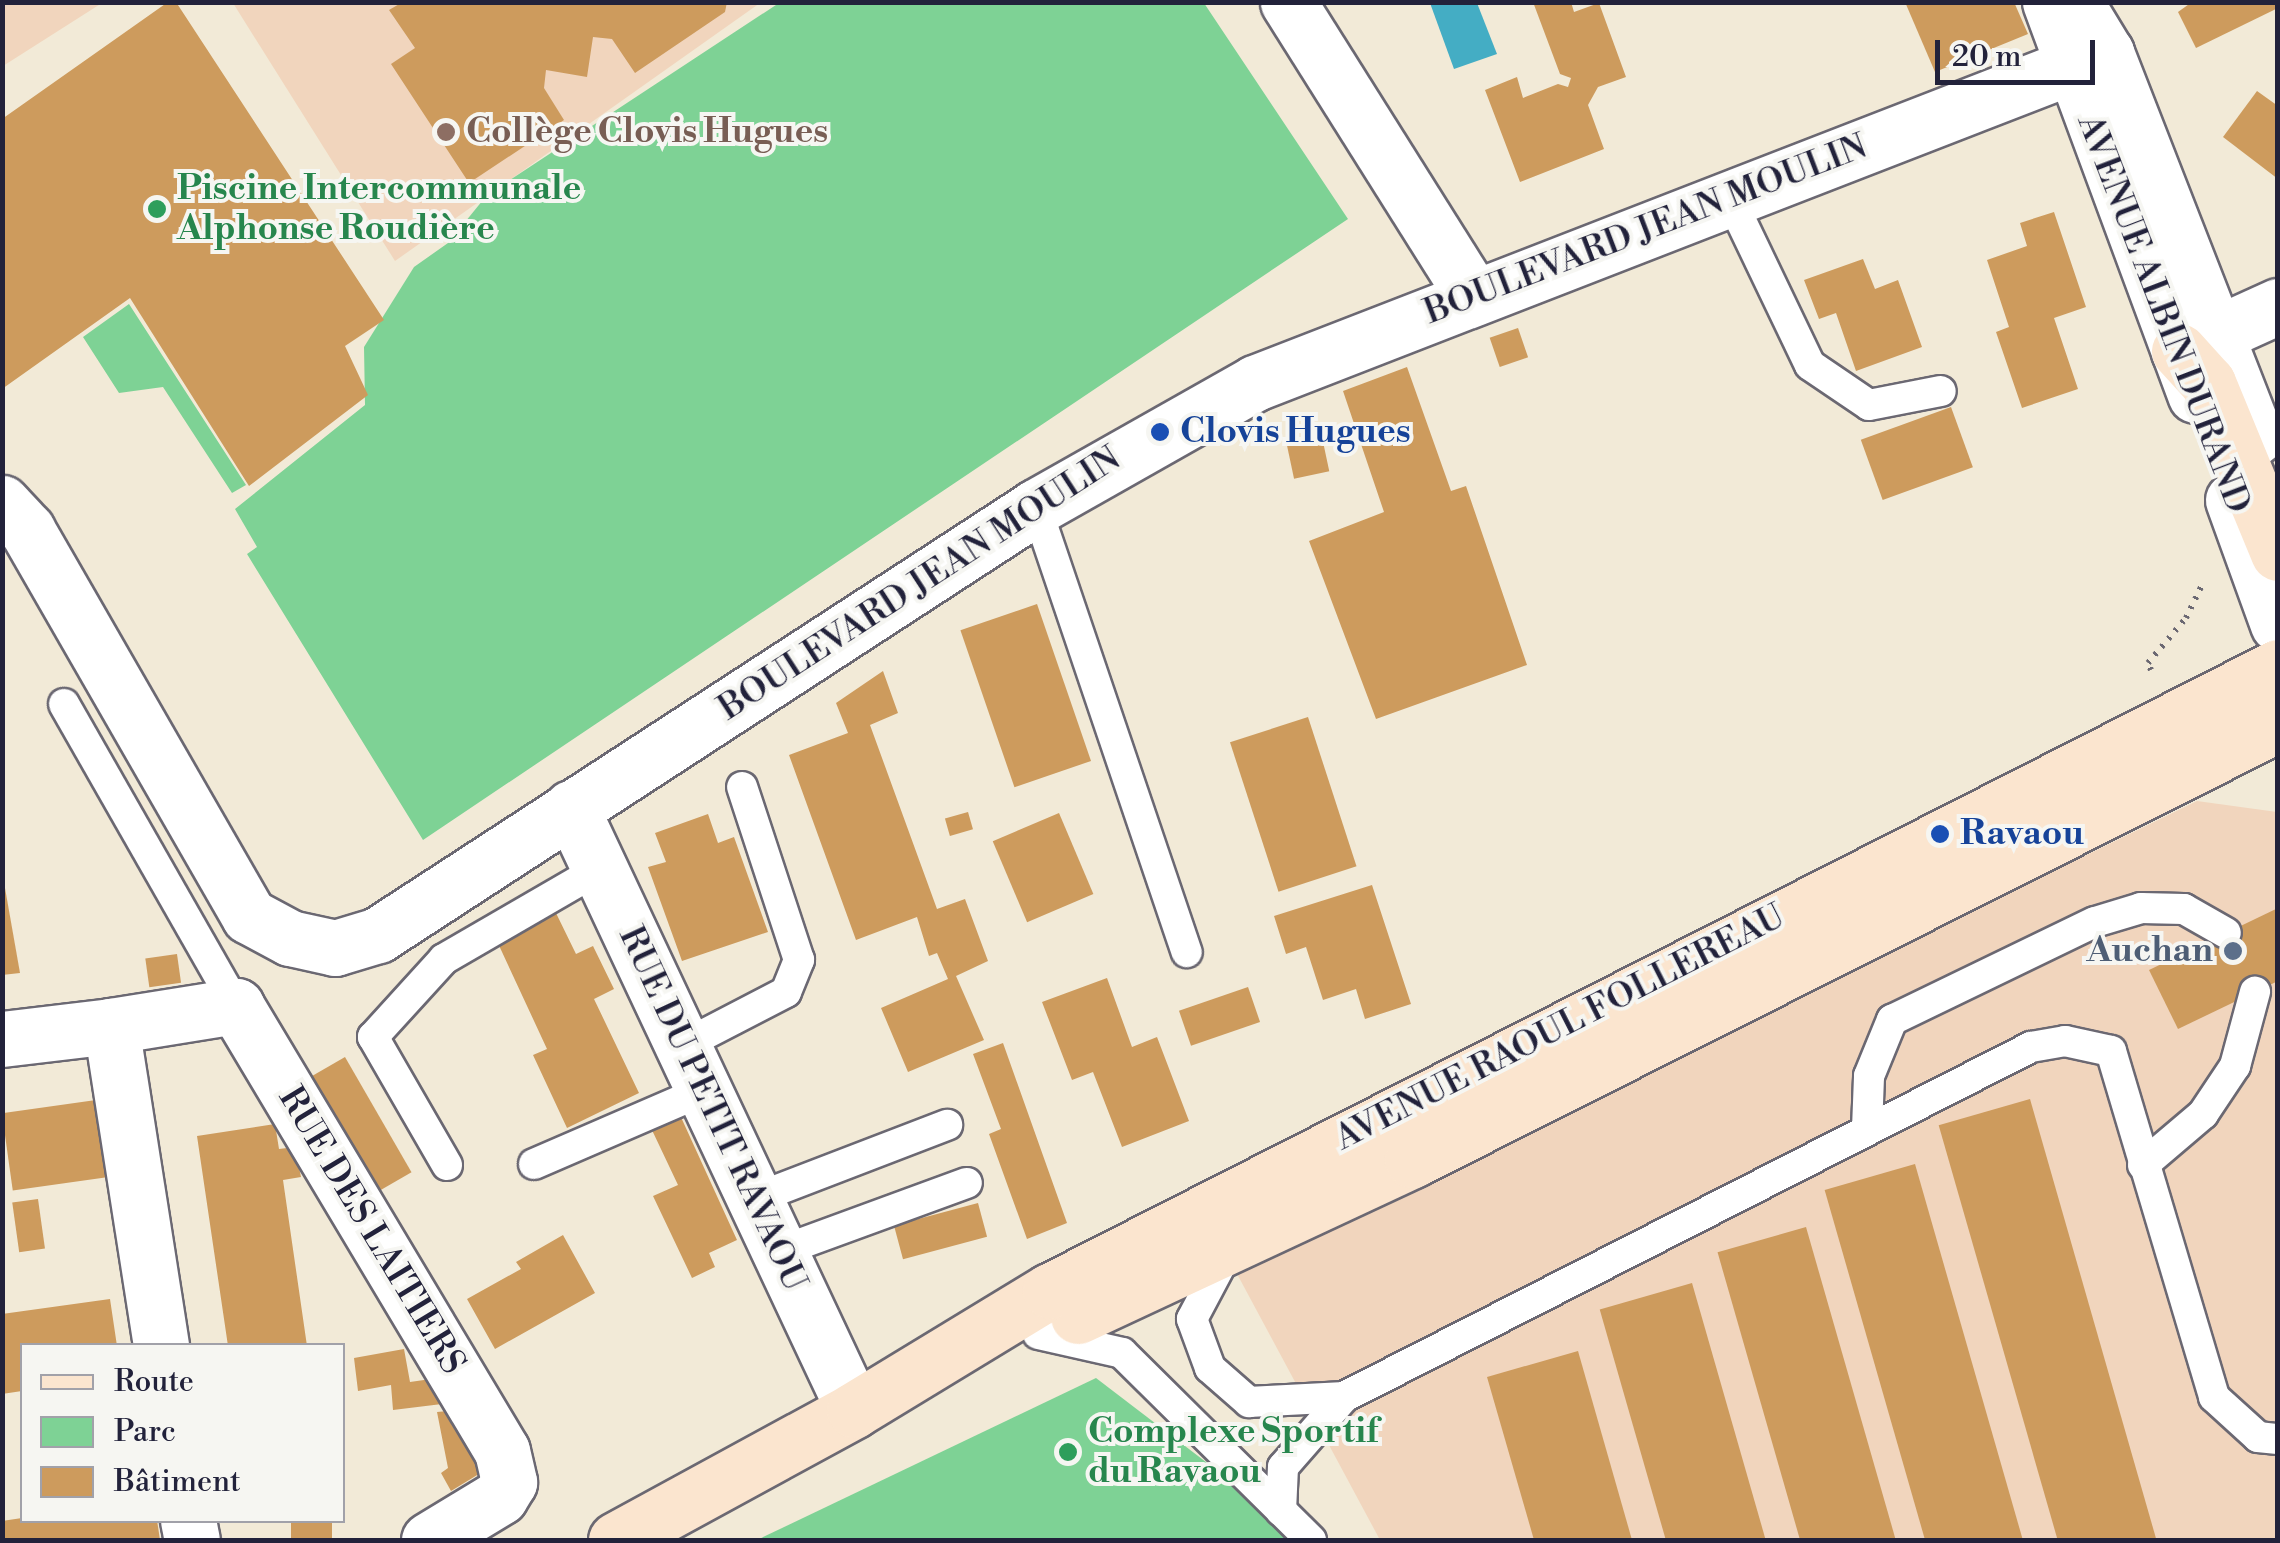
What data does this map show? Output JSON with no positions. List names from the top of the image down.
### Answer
{
  "streets": {
    "main road": ["AVENUE RAOUL FOLLEREAU"],
    "street": [
      "BOULEVARD JEAN MOULIN",
      "AVENUE ALBIN DURAND",
      "RUE DU PETIT RAVAOU",
      "RUE DES LAITIERS"
    ]
  },
  "crossings": [
    ["BOULEVARD JEAN MOULIN", "AVENUE ALBIN DURAND"],
    ["BOULEVARD JEAN MOULIN", "RUE DU PETIT RAVAOU"],
    ["AVENUE RAOUL FOLLEREAU", "RUE DU PETIT RAVAOU"]
  ],
  "places": [
    "Collège Clovis Hugues",
    "Piscine Intercommunale Alphonse Roudière",
    "Clovis Hugues",
    "Ravaou",
    "Auchan",
    "Complexe Sportif du Ravaou"
  ],
  "legend": ["Route", "Parc", "Bâtiment"],
  "scale_bar": "20 m"
}
